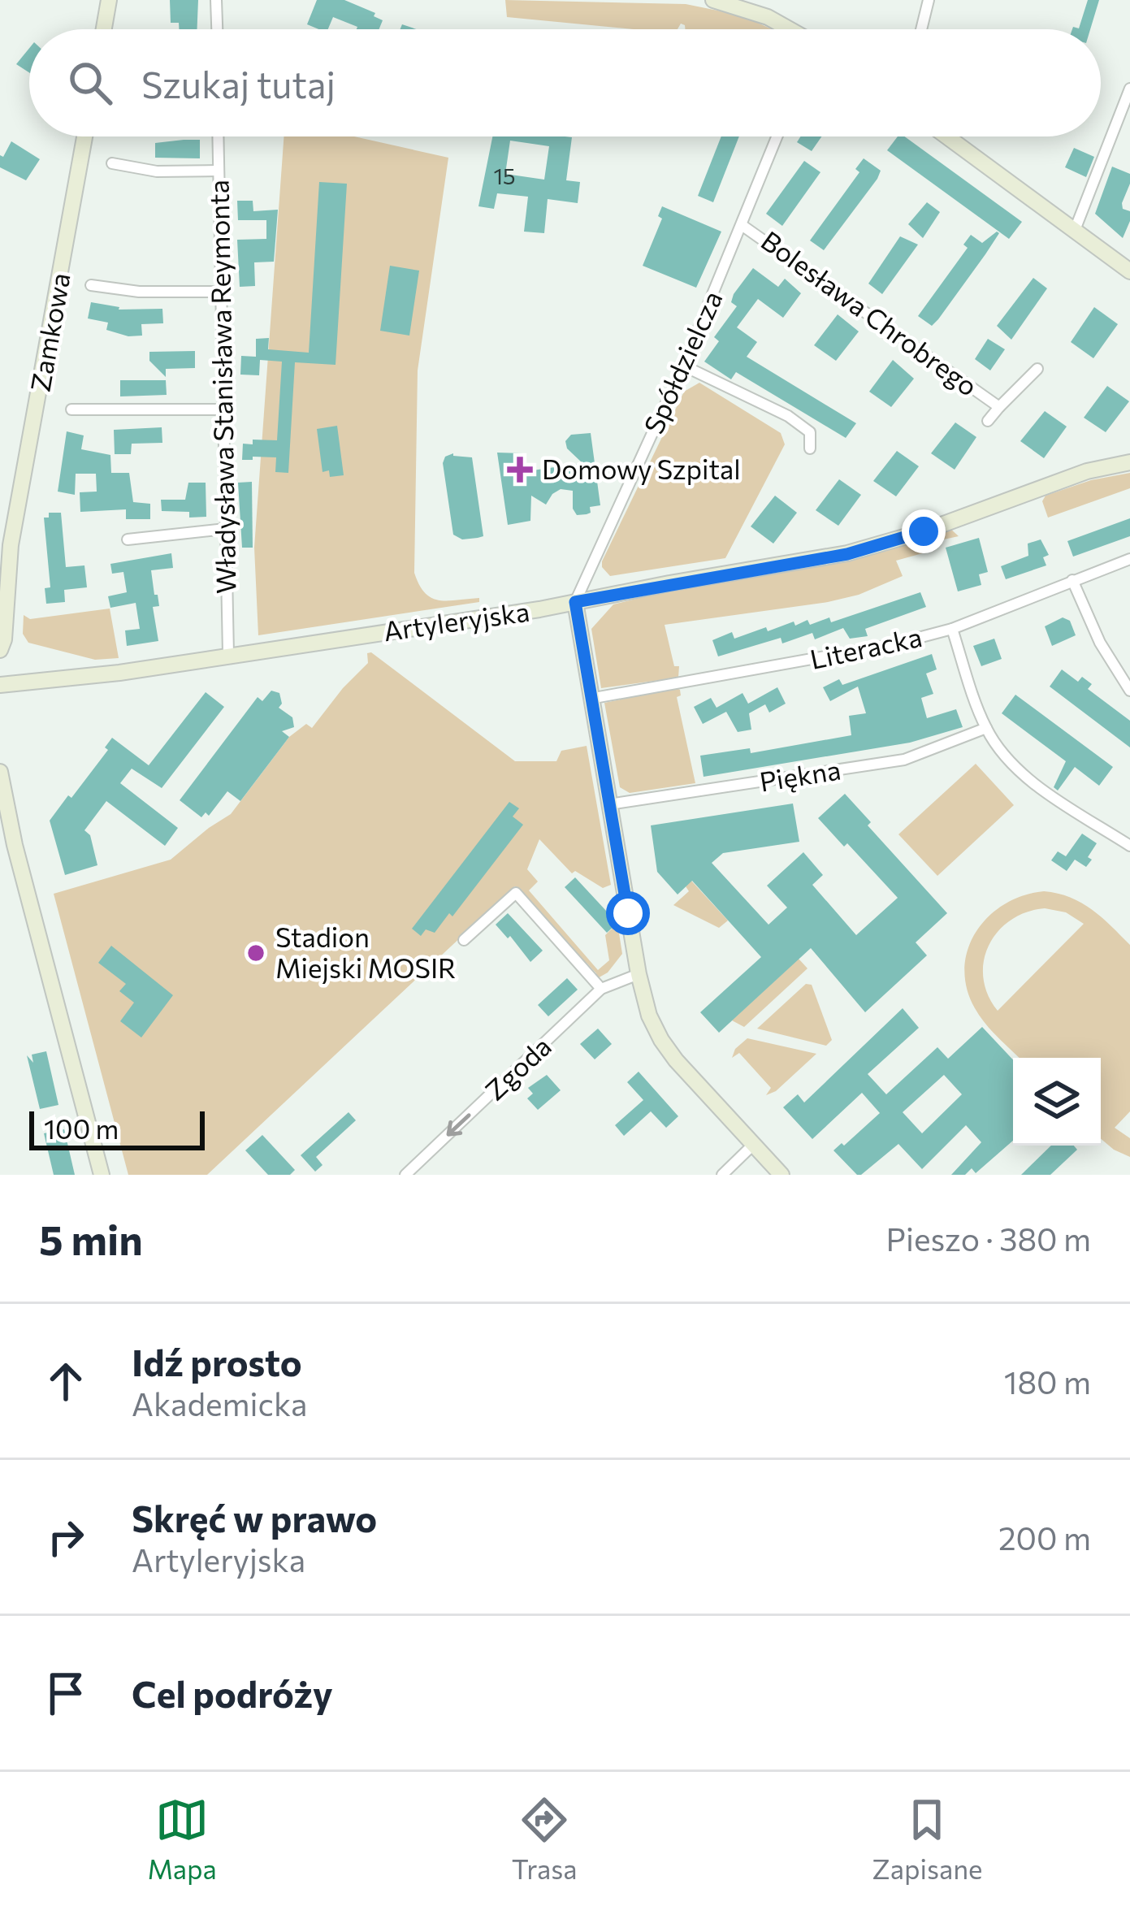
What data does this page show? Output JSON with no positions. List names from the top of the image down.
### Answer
{
  "streets": {
    "street": [
      "Bolesława Chrobrego",
      "Zamkowa",
      "Spółdzielcza",
      "Władysława Stanisława Reymonta",
      "Artyleryjska",
      "Literacka",
      "Piękna",
      "Zgoda"
    ]
  },
  "crossings": [
    ["Bolesława Chrobrego", "Spółdzielcza"],
    ["Spółdzielcza", "Artyleryjska"],
    ["Władysława Stanisława Reymonta", "Artyleryjska"]
  ],
  "one_way": ["Zgoda"],
  "places": {
    "health": ["Domowy Szpital"],
    "other": ["Stadion Miejski MOSIR"]
  },
  "house_numbers": ["15"],
  "scale_bar": "100 m",
  "page": {
    "search": "Szukaj tutaj",
    "scale": "100 m",
    "heading": ["5 min", "Pieszo · 380 m"],
    "list": [
      ["Idź prosto", "Akademicka", "180 m"],
      ["Skręć w prawo", "Artyleryjska", "200 m"],
      "Cel podróży"
    ],
    "nav": ["Mapa", "Trasa", "Zapisane"]
  }
}
